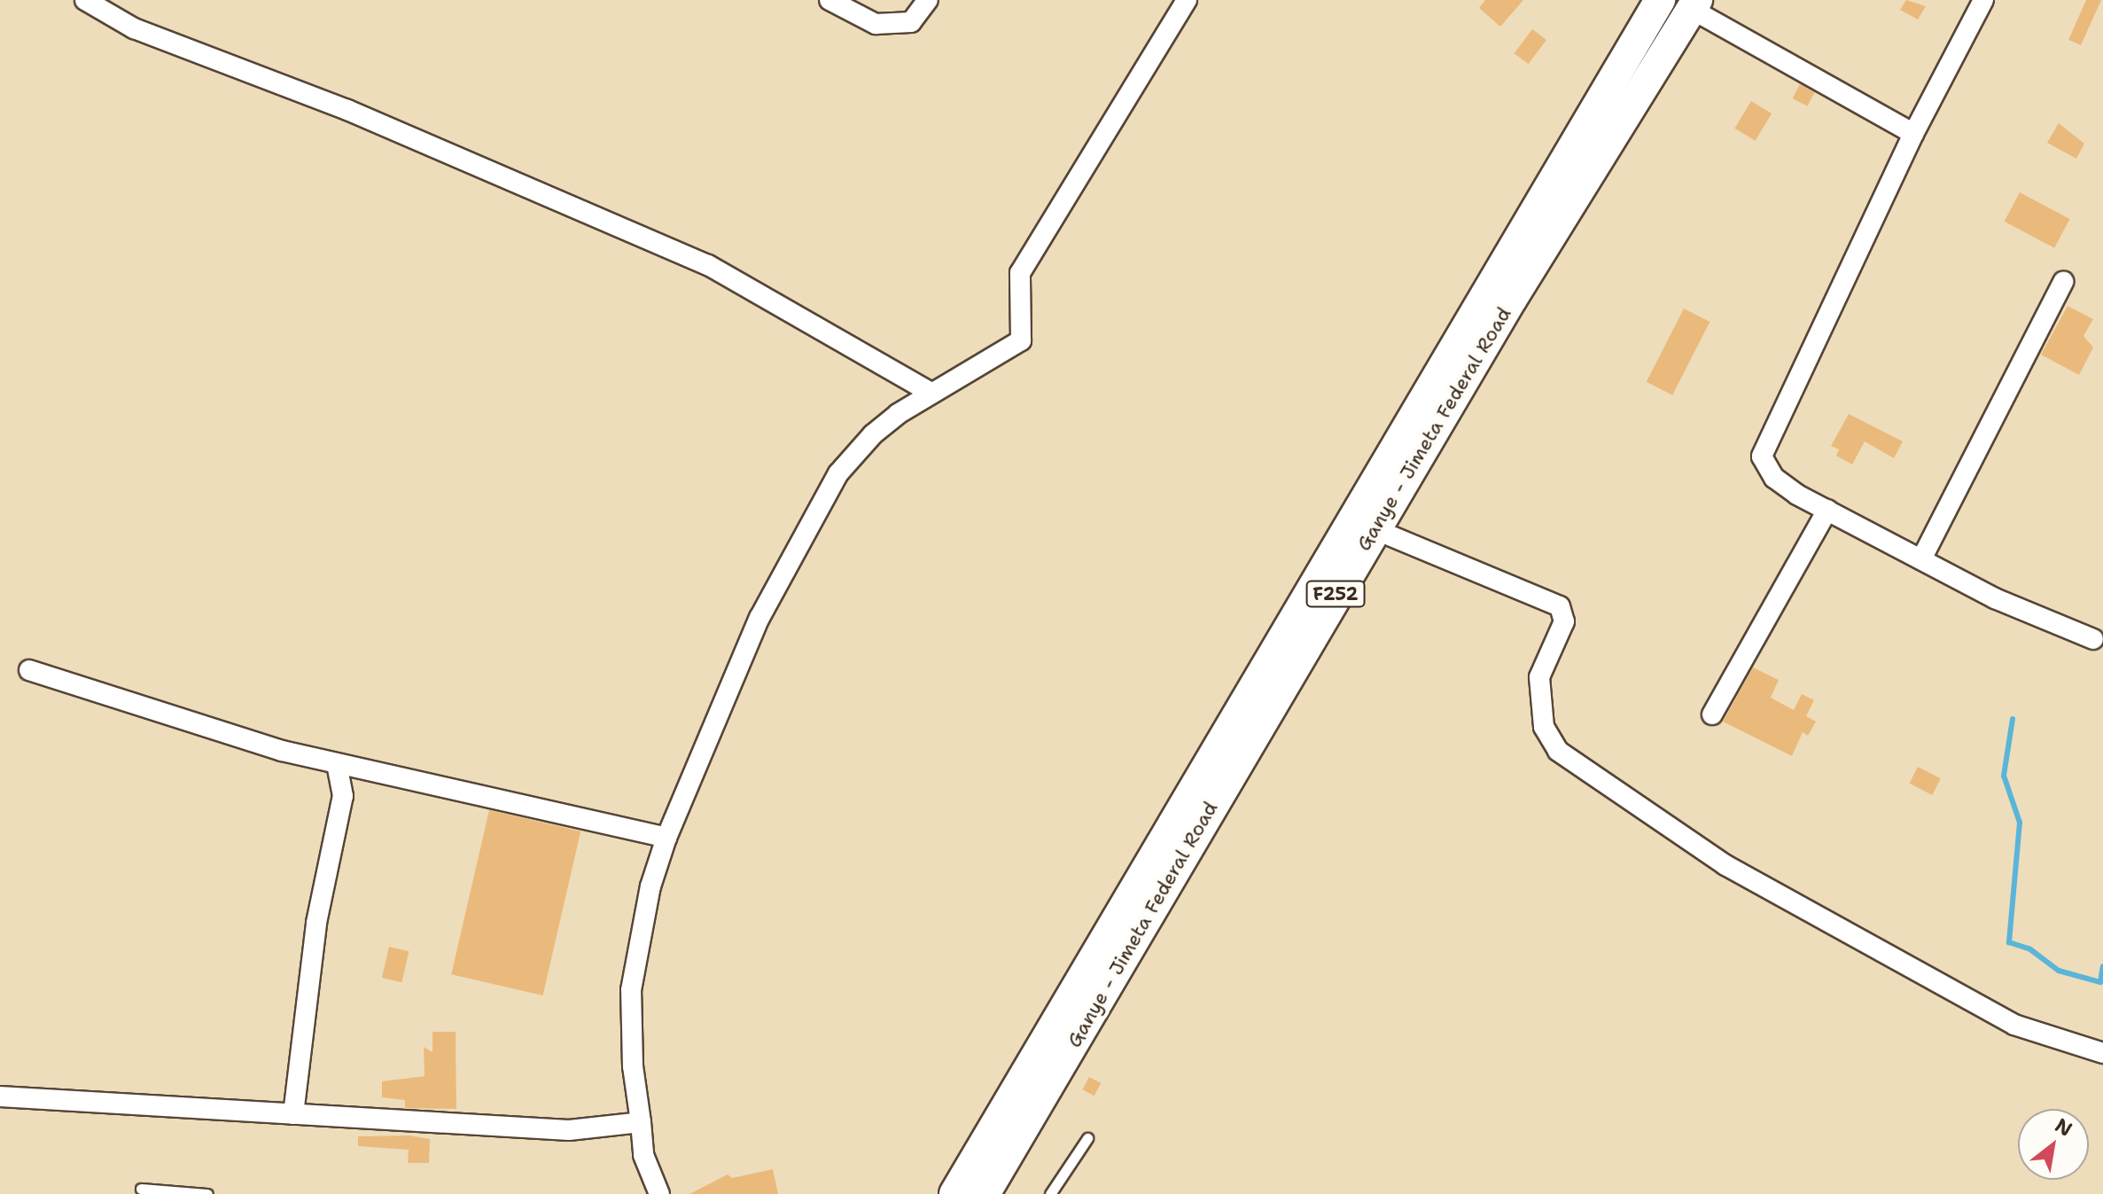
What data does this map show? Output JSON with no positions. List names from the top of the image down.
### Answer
{
  "streets": {
    "main road": ["Ganye - Jimeta Federal Road", "F252"]
  },
  "north": "top right"
}
